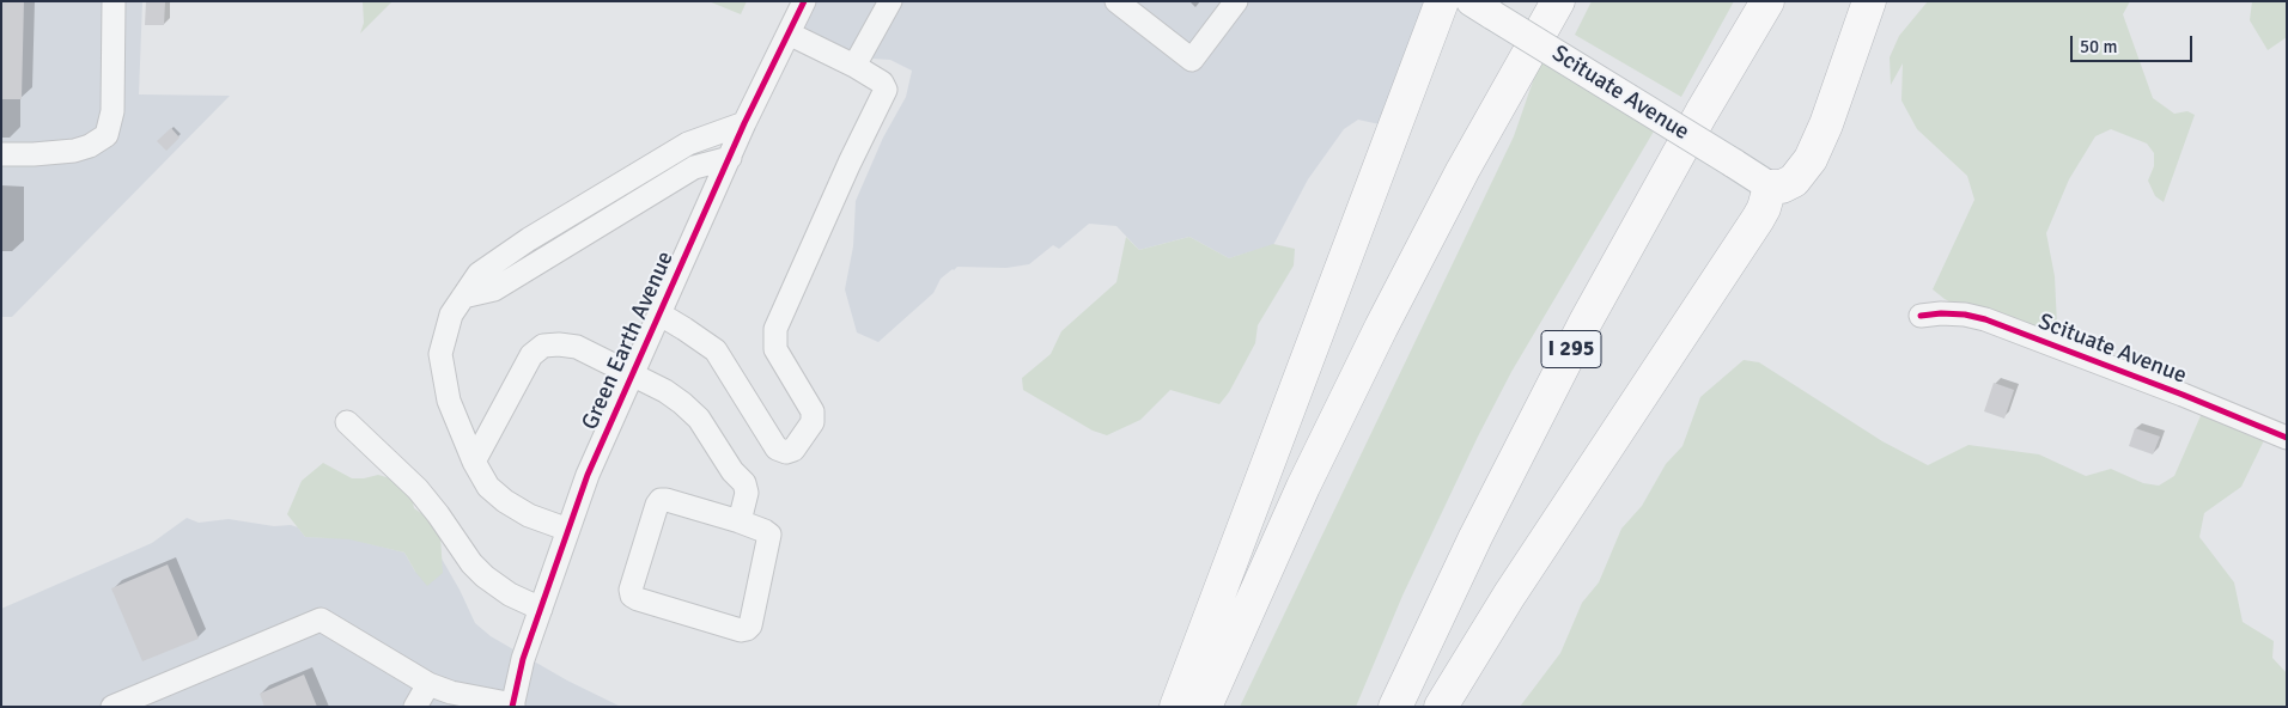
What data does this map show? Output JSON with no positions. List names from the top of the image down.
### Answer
{
  "streets": {
    "highway": ["I 295"],
    "main road": ["Scituate Avenue"],
    "street": ["Green Earth Avenue"]
  },
  "scale_bar": "50 m"
}
